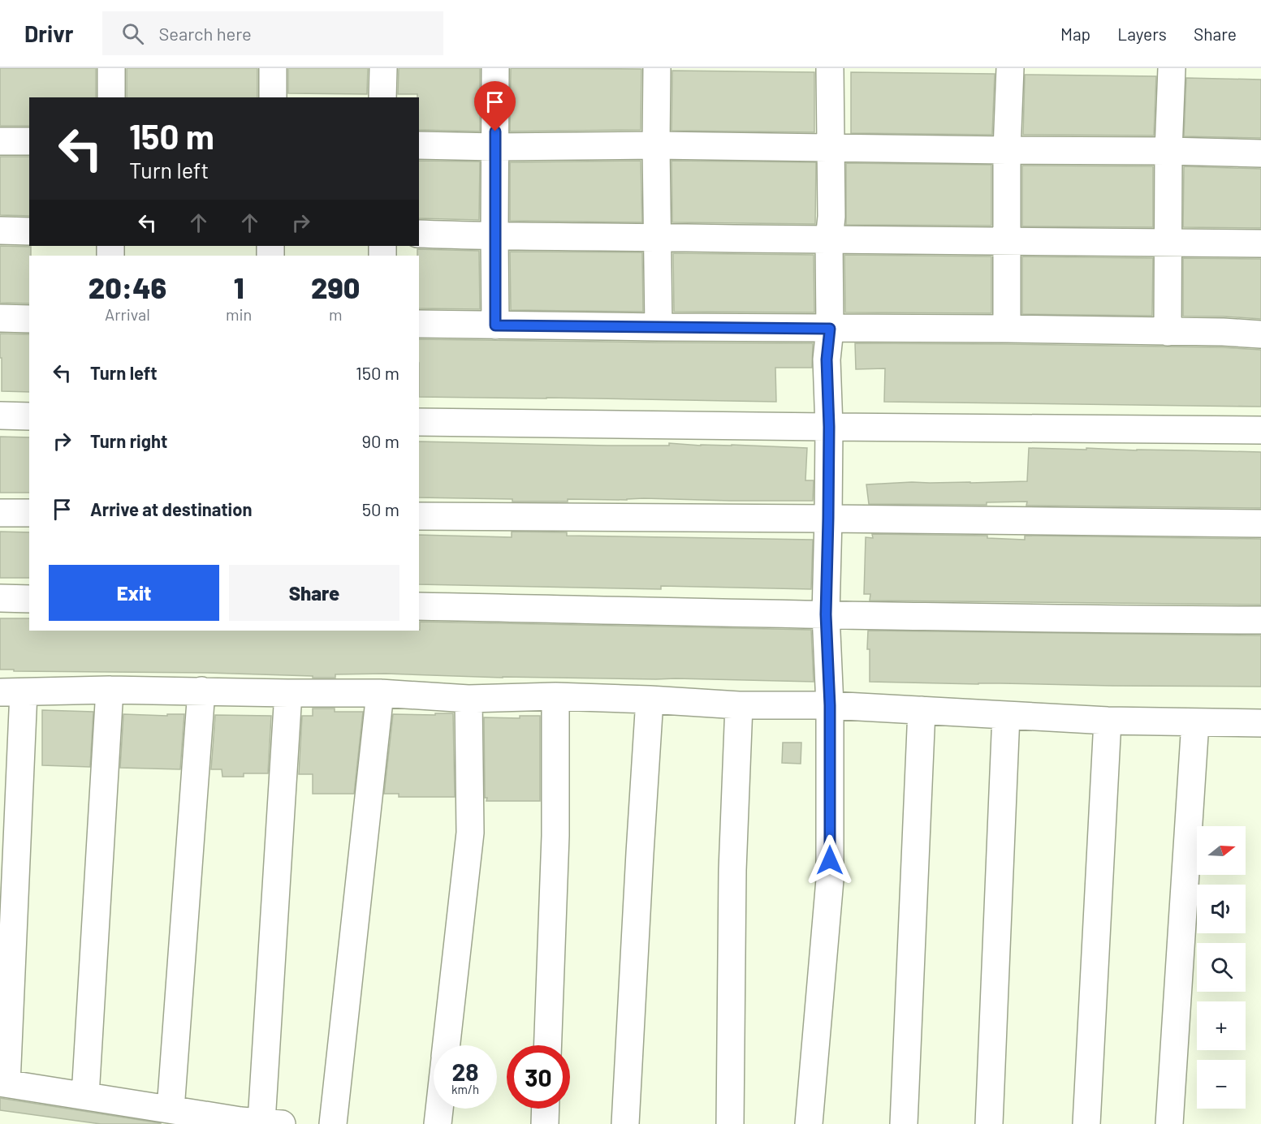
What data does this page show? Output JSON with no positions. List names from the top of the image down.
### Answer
{
  "north": "right",
  "page": {
    "header": "Drivr",
    "search": "Search here",
    "nav": ["Map", "Layers", "Share"],
    "turn": ["150 m", "Turn left"],
    "eta": [
      "20:46",
      "Arrival",
      "1",
      "min",
      "290",
      "m"
    ],
    "list": [
      {
        "name": "Turn left",
        "value": "150 m"
      },
      {
        "name": "Turn right",
        "value": "90 m"
      },
      {
        "name": "Arrive at destination",
        "value": "50 m"
      }
    ],
    "buttons": ["Exit", "Share"],
    "map_buttons": ["+", "−"],
    "speed": "28 km/h",
    "limit": "30"
  }
}
